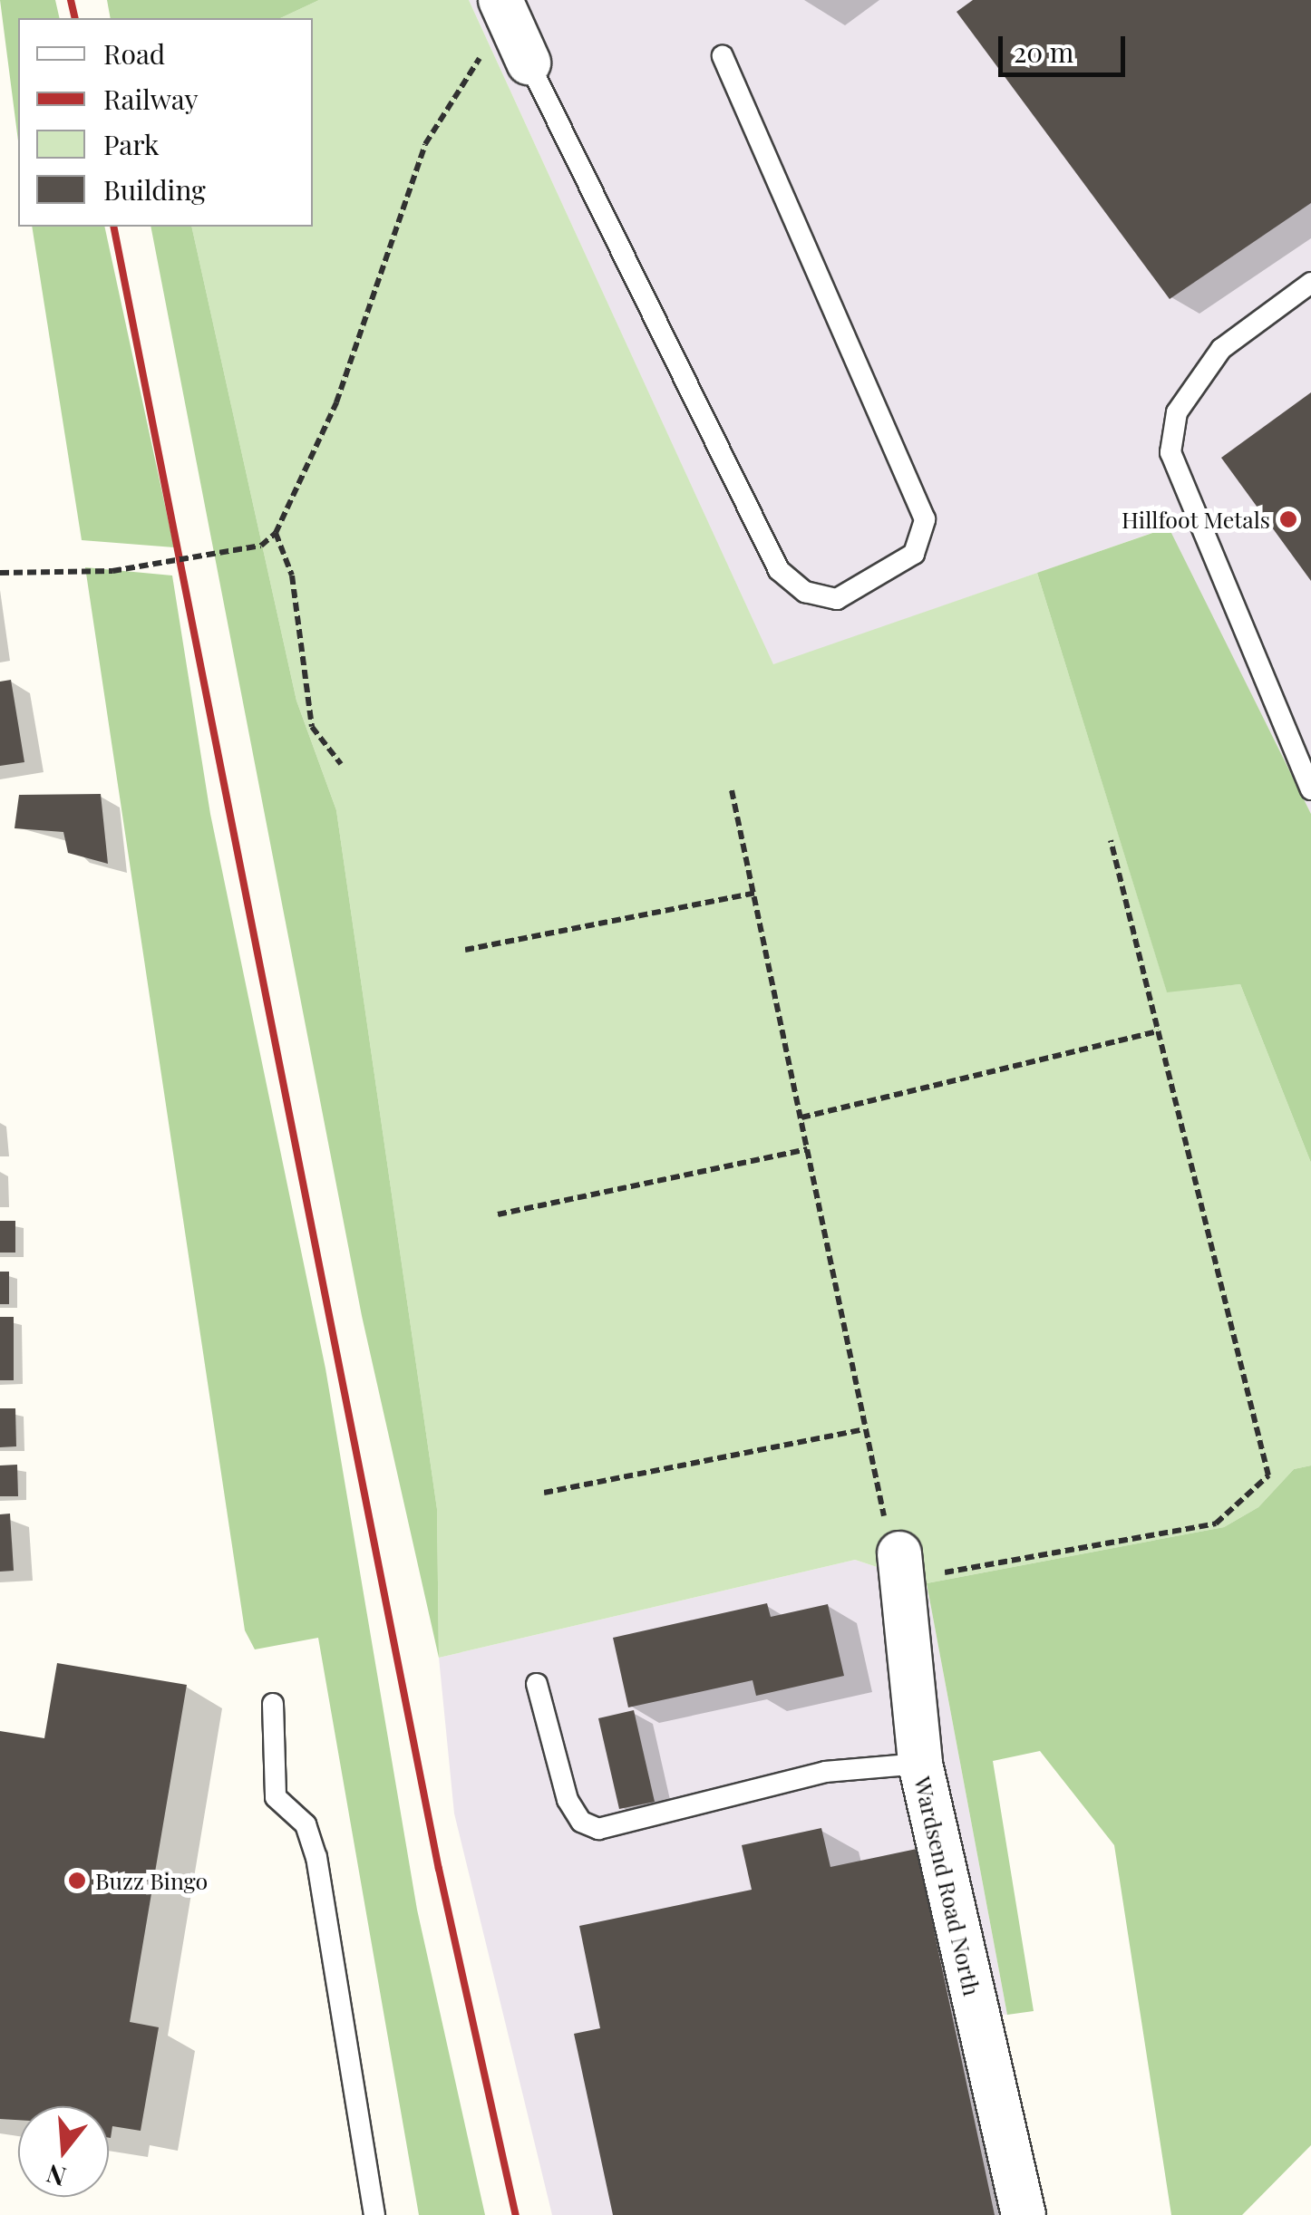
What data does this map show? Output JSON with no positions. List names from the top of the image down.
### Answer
{
  "streets": {
    "street": ["Wardsend Road North"]
  },
  "places": ["Hillfoot Metals", "Buzz Bingo"],
  "legend": [
    "Road",
    "Railway",
    "Park",
    "Building"
  ],
  "scale_bar": "20 m",
  "north": "bottom"
}
